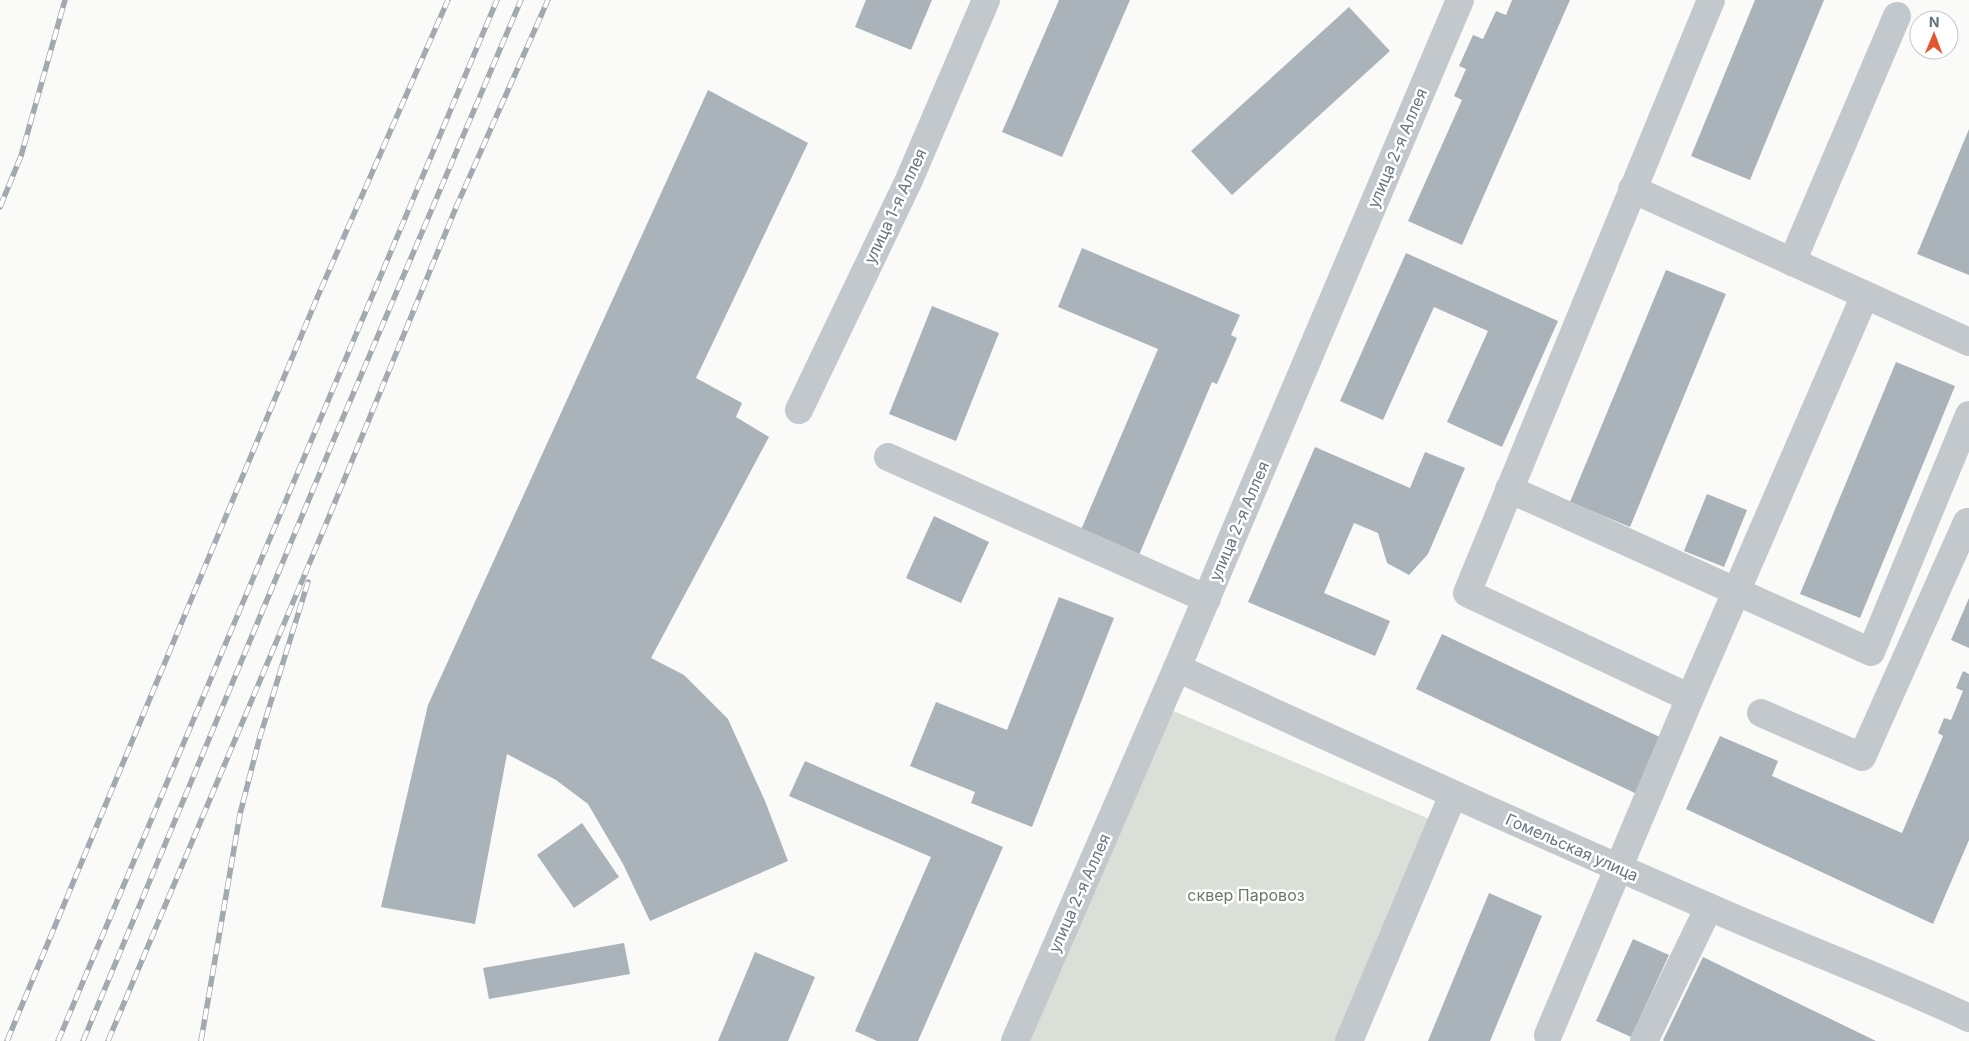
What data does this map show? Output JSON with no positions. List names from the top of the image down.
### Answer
{
  "streets": {
    "street": ["улица 2-я Аллея", "улица 1-я Аллея", "Гомельская улица"]
  },
  "crossings": [
    ["улица 2-я Аллея", "Гомельская улица"]
  ],
  "parks": ["сквер Паровоз"],
  "north": "top"
}
